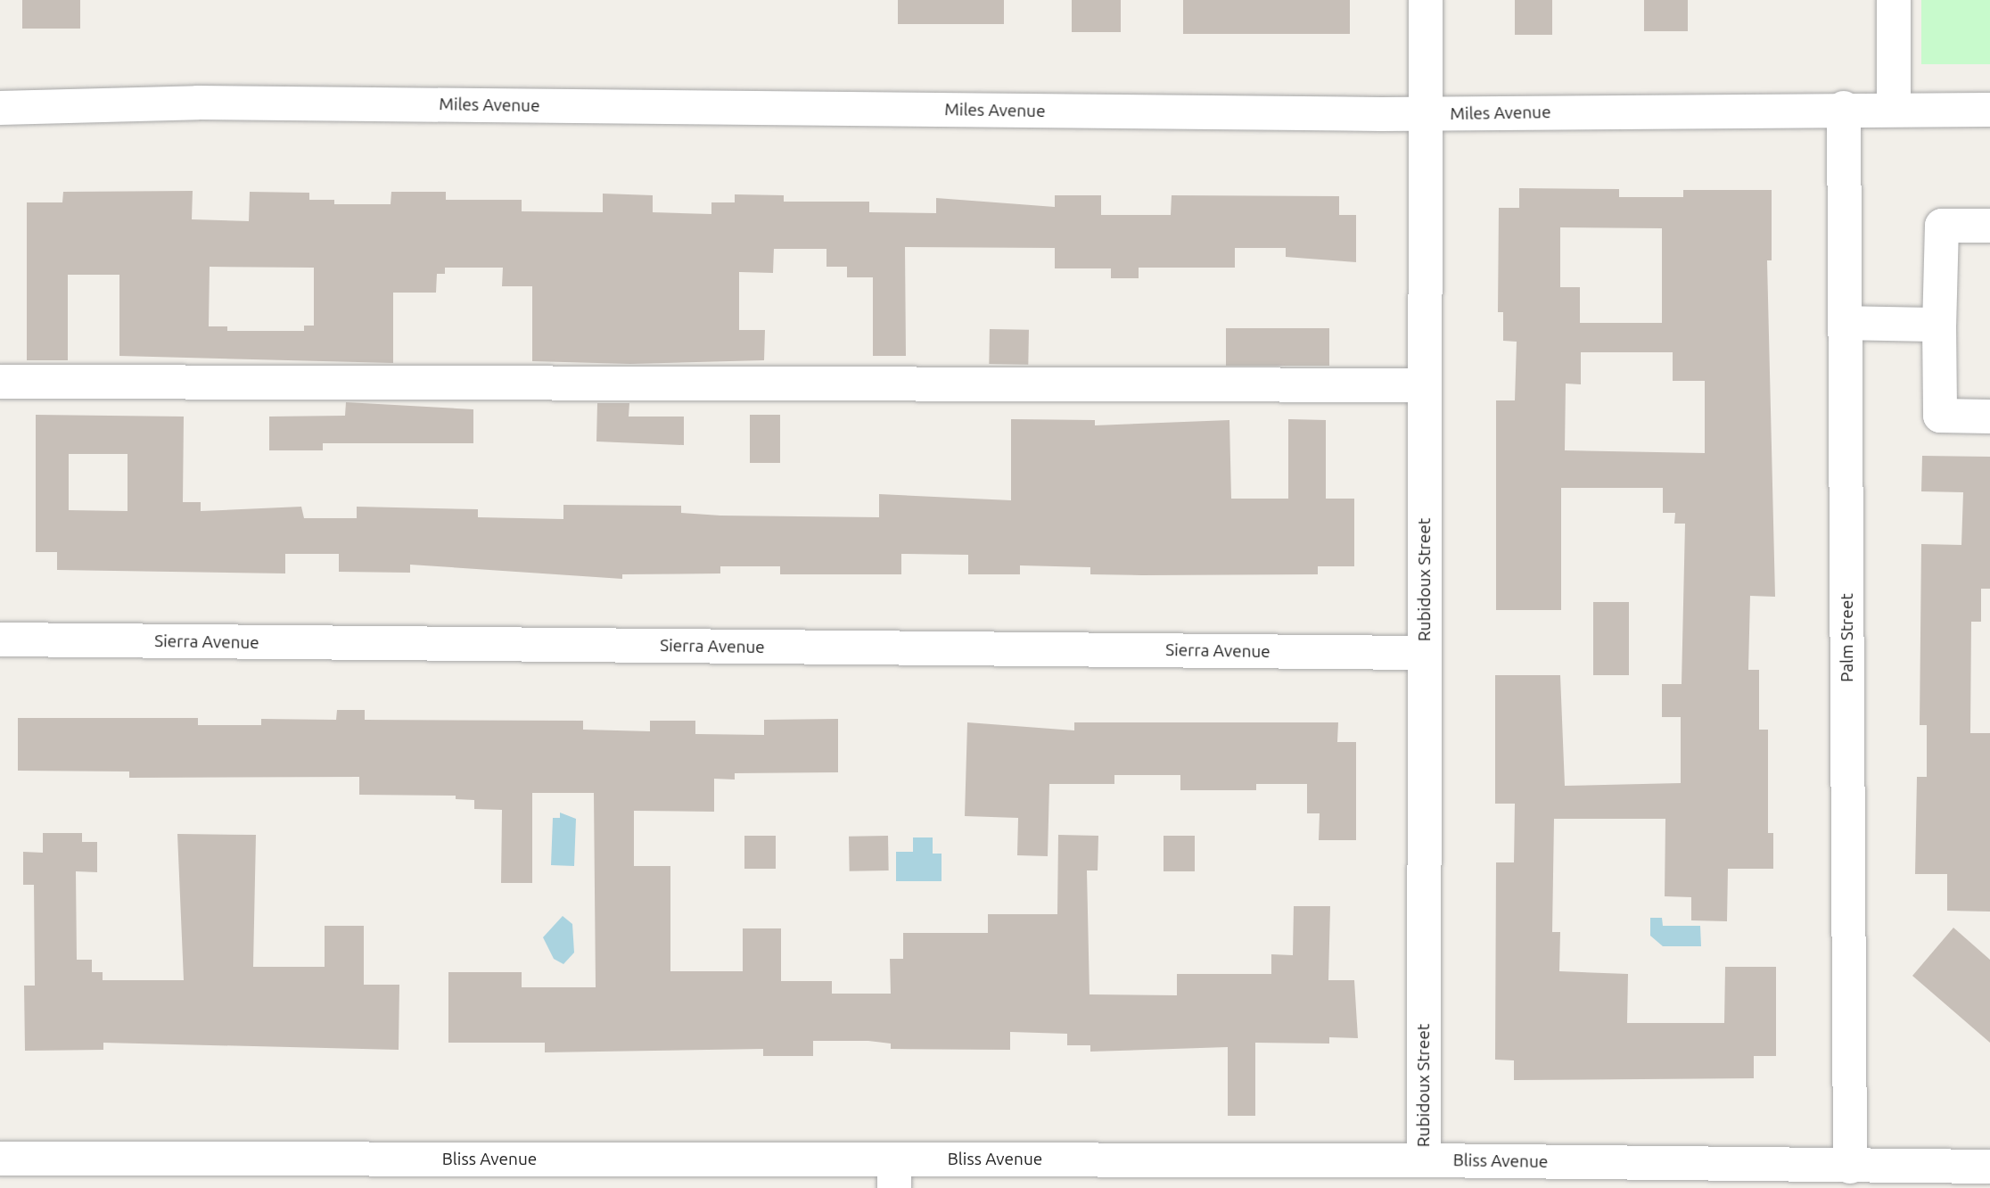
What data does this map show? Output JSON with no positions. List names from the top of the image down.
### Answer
{
  "streets": {
    "street": [
      "Miles Avenue",
      "Rubidoux Street",
      "Palm Street",
      "Sierra Avenue",
      "Bliss Avenue"
    ]
  },
  "crossings": [
    ["Miles Avenue", "Rubidoux Street"],
    ["Miles Avenue", "Palm Street"],
    ["Rubidoux Street", "Sierra Avenue"],
    ["Rubidoux Street", "Bliss Avenue"],
    ["Palm Street", "Bliss Avenue"]
  ]
}
